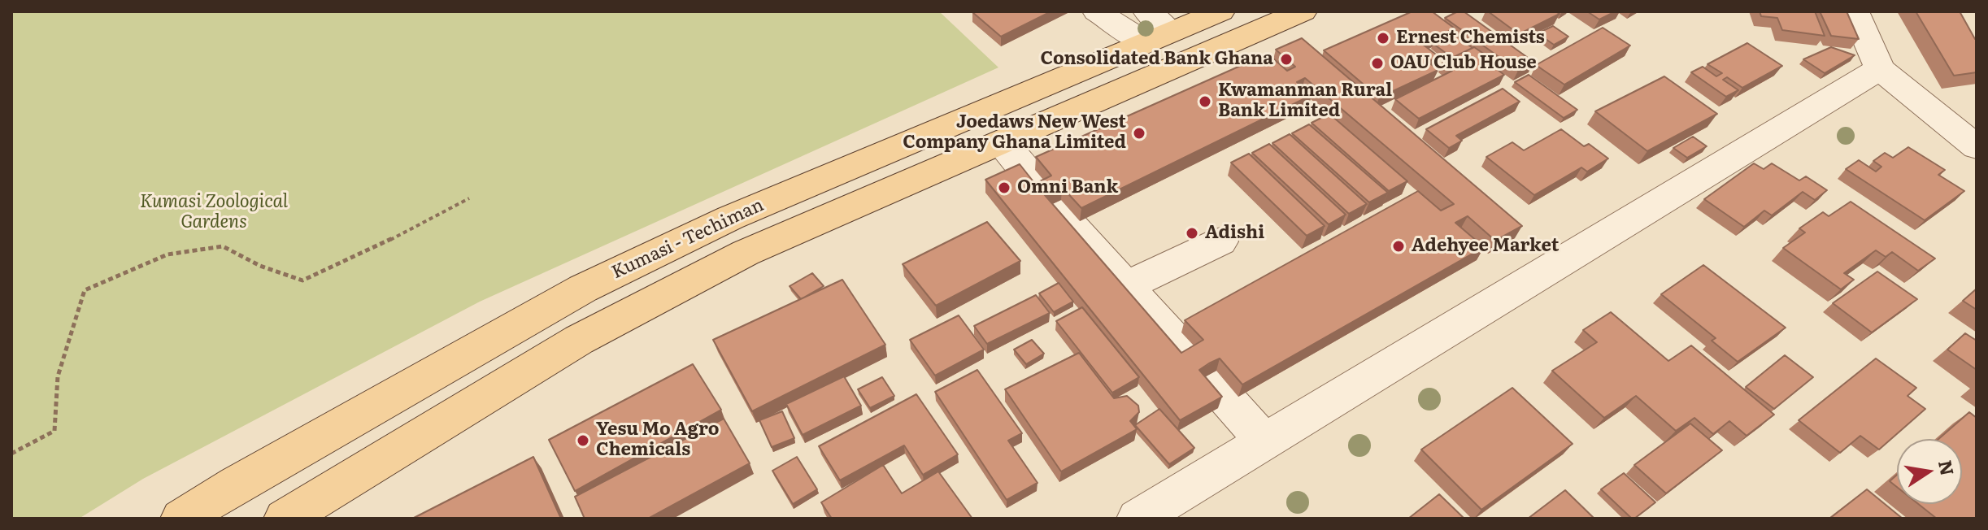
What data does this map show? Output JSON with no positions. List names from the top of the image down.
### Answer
{
  "streets": {
    "main road": ["Kumasi - Techiman"]
  },
  "parks": ["Kumasi Zoological Gardens"],
  "places": [
    "Ernest Chemists",
    "Consolidated Bank Ghana",
    "OAU Club House",
    "Kwamanman Rural Bank Limited",
    "Joedaws New West Company Ghana Limited",
    "Omni Bank",
    "Adishi",
    "Adehyee Market",
    "Yesu Mo Agro Chemicals"
  ],
  "north": "right"
}
